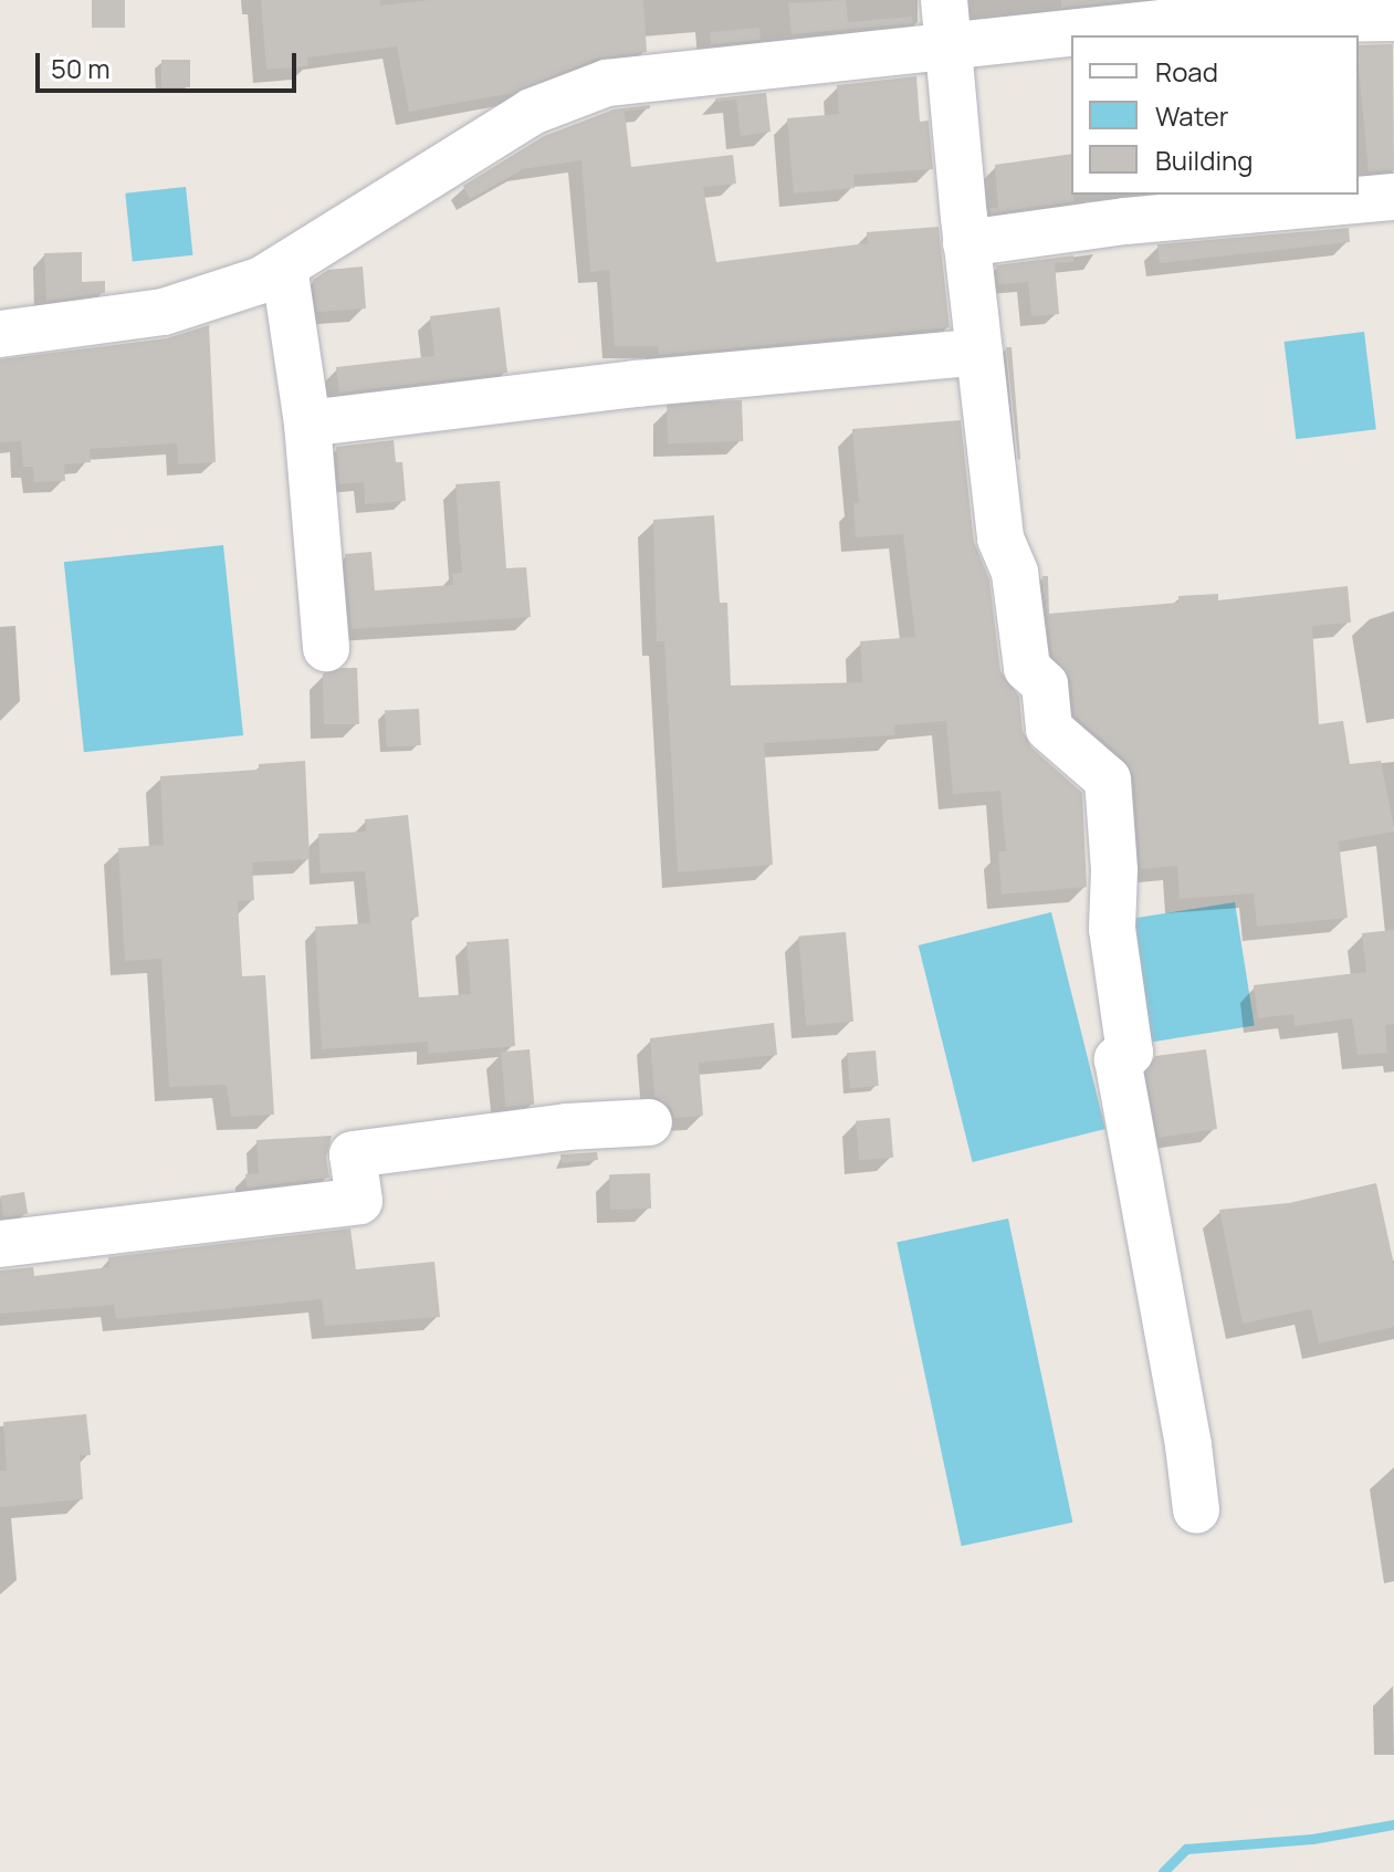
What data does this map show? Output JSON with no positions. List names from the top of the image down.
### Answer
{
  "legend": ["Road", "Water", "Building"],
  "scale_bar": "50 m"
}
